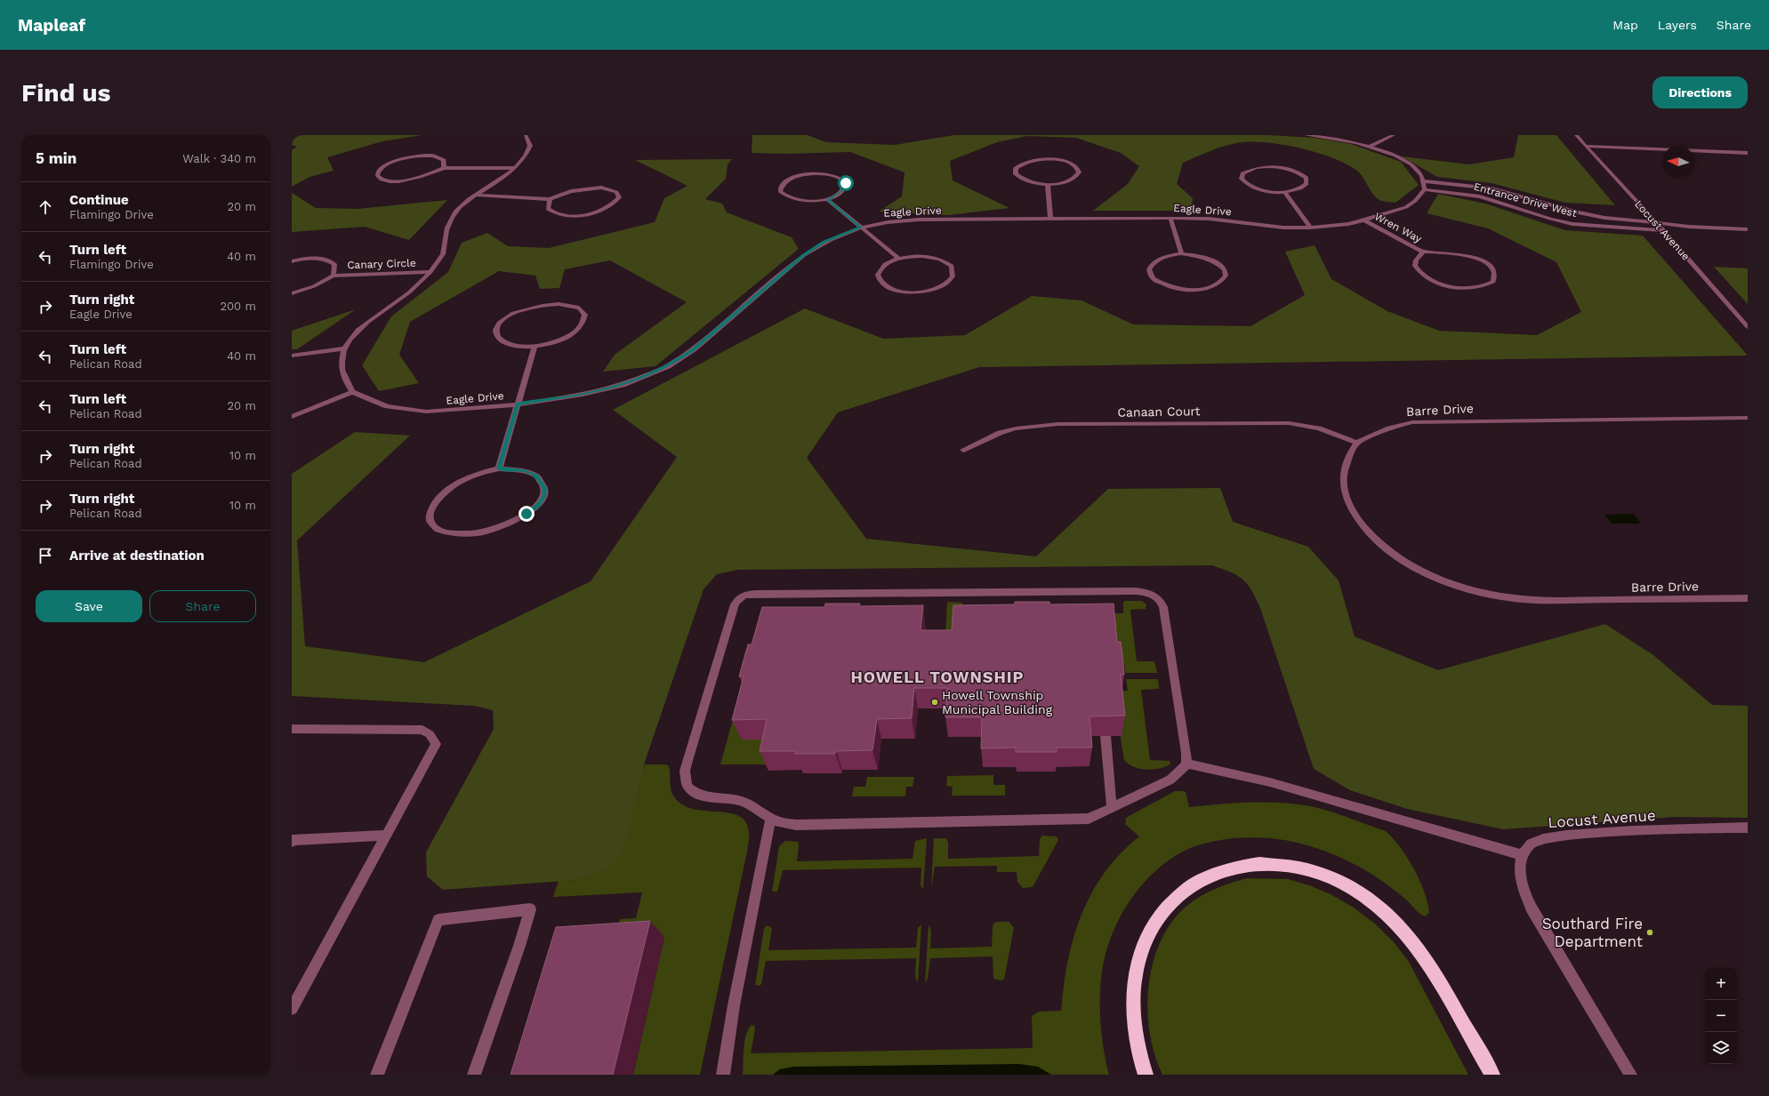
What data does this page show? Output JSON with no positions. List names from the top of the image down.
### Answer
{
  "streets": {
    "street": [
      "Entrance Drive West",
      "Eagle Drive",
      "Wren Way",
      "Locust Avenue",
      "Canary Circle",
      "Barre Drive",
      "Canaan Court"
    ]
  },
  "crossings": [
    ["Entrance Drive West", "Eagle Drive"],
    ["Entrance Drive West", "Locust Avenue"],
    ["Eagle Drive", "Wren Way"],
    ["Barre Drive", "Canaan Court"]
  ],
  "districts": ["HOWELL TOWNSHIP"],
  "places": ["Howell Township Municipal Building", "Southard Fire Department"],
  "north": "left",
  "page": {
    "header": "Mapleaf",
    "nav": ["Map", "Layers", "Share"],
    "buttons": [
      "Directions",
      ["Save", "Share"]
    ],
    "title": "Find us",
    "heading": ["5 min", "Walk · 340 m"],
    "list": [
      ["Continue", "Flamingo Drive", "20 m"],
      ["Turn left", "Flamingo Drive", "40 m"],
      ["Turn right", "Eagle Drive", "200 m"],
      ["Turn left", "Pelican Road", "40 m"],
      ["Turn left", "Pelican Road", "20 m"],
      ["Turn right", "Pelican Road", "10 m"],
      ["Turn right", "Pelican Road", "10 m"],
      "Arrive at destination"
    ],
    "map_buttons": ["+", "−"]
  }
}
